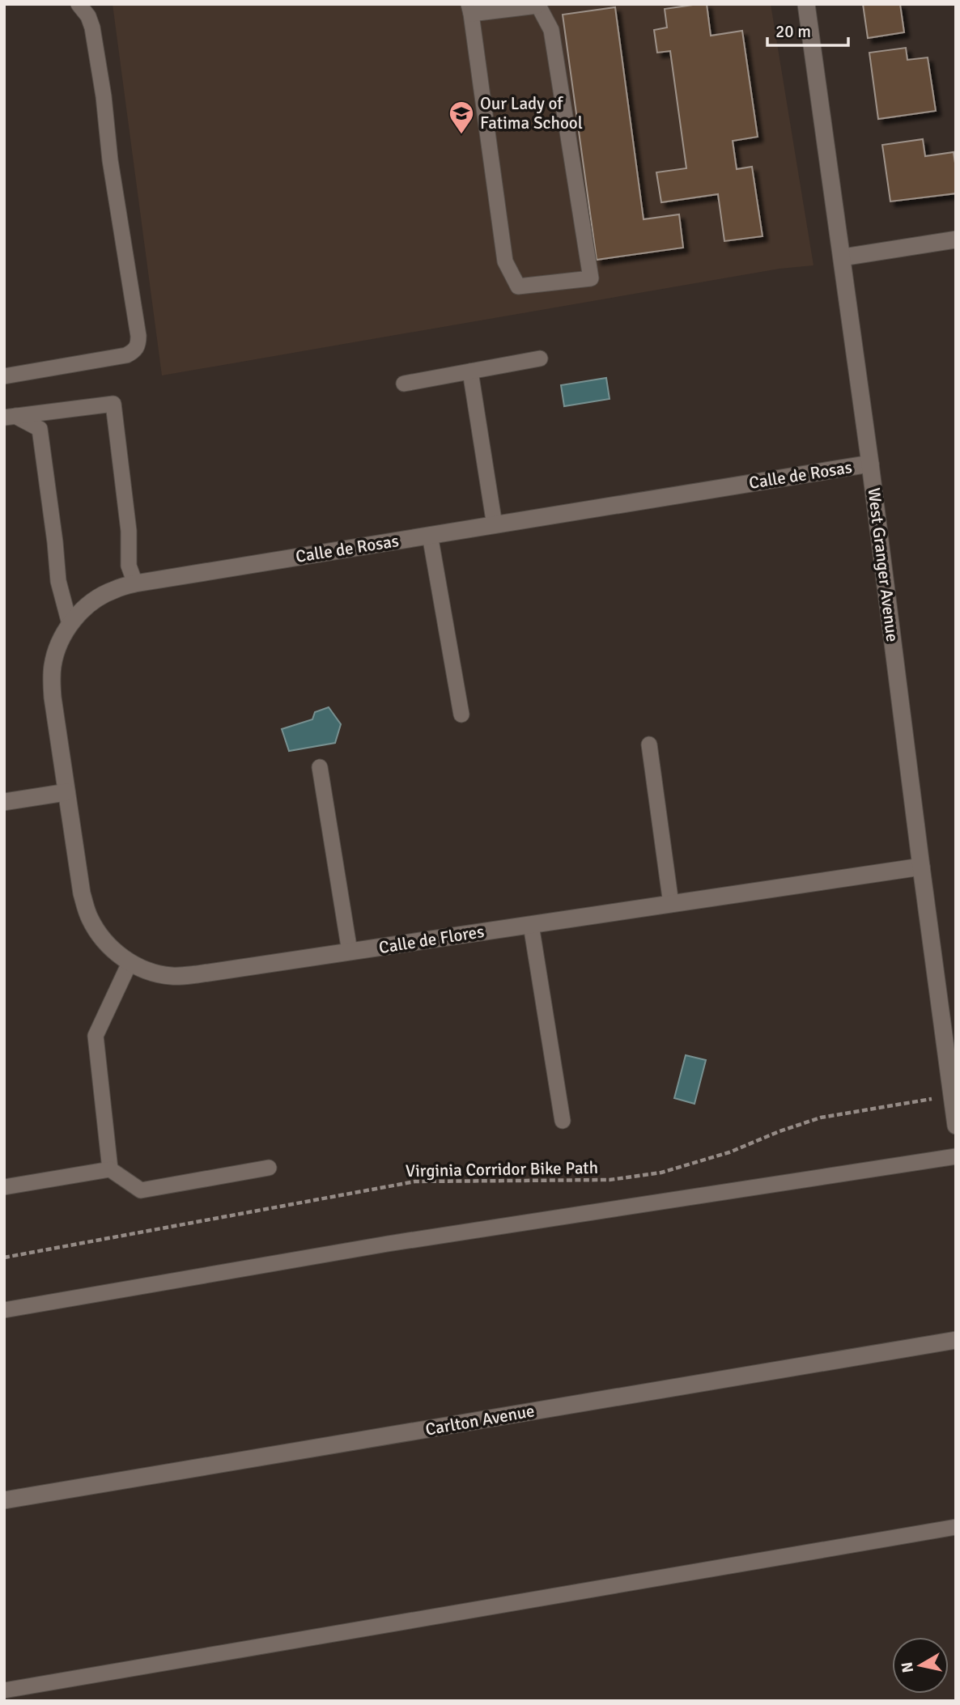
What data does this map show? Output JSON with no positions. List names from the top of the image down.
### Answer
{
  "streets": {
    "street": [
      "Calle de Rosas",
      "West Granger Avenue",
      "Calle de Flores",
      "Carlton Avenue"
    ],
    "path": ["Virginia Corridor Bike Path"]
  },
  "crossings": [
    ["Calle de Rosas", "West Granger Avenue"],
    ["Calle de Rosas", "Calle de Flores"],
    ["West Granger Avenue", "Calle de Flores"]
  ],
  "places": {
    "school or university": ["Our Lady of Fatima School"]
  },
  "scale_bar": "20 m",
  "north": "left"
}
